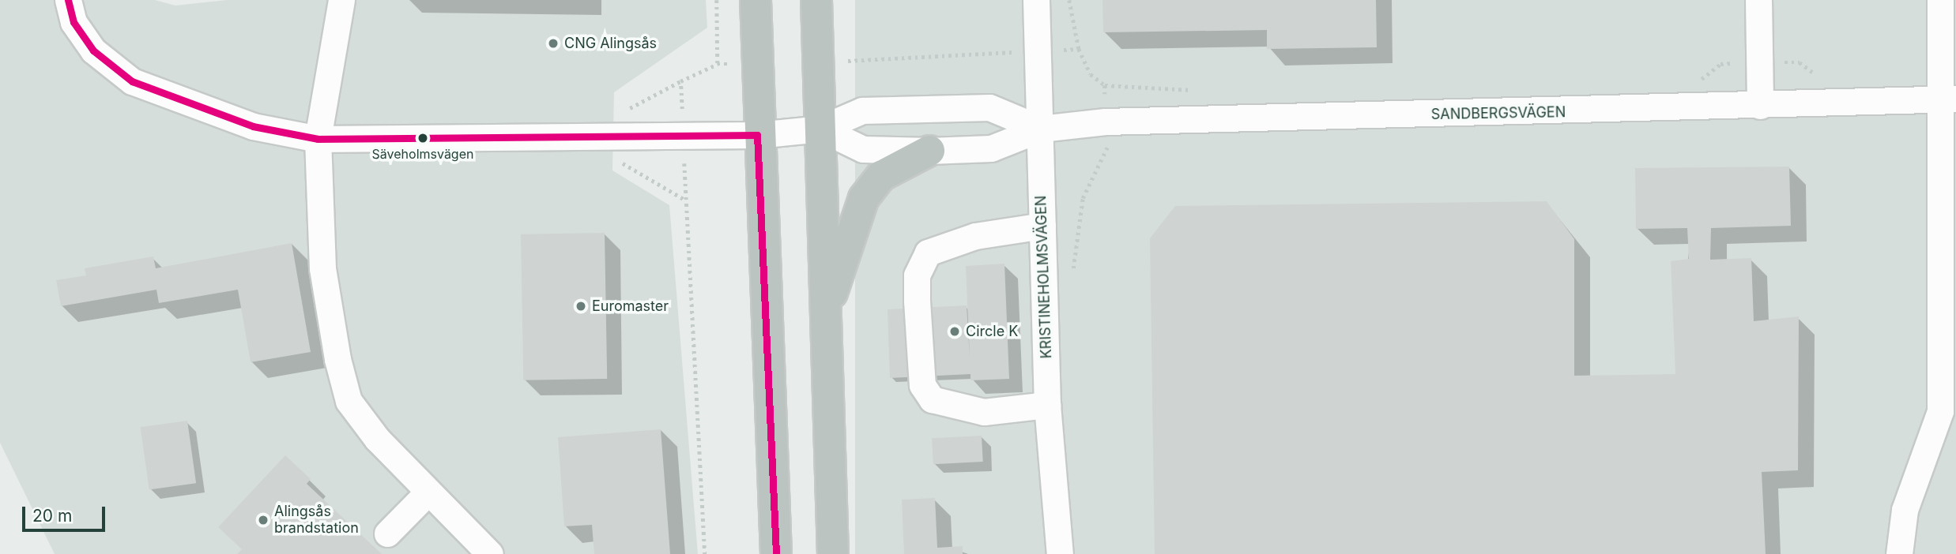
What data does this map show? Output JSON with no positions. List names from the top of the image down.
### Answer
{
  "streets": {
    "street": ["SANDBERGSVÄGEN", "KRISTINEHOLMSVÄGEN"]
  },
  "crossings": [
    ["SANDBERGSVÄGEN", "KRISTINEHOLMSVÄGEN"]
  ],
  "places": [
    "CNG Alingsås",
    "Säveholmsvägen",
    "Euromaster",
    "Circle K",
    "Alingsås brandstation"
  ],
  "scale_bar": "20 m"
}
